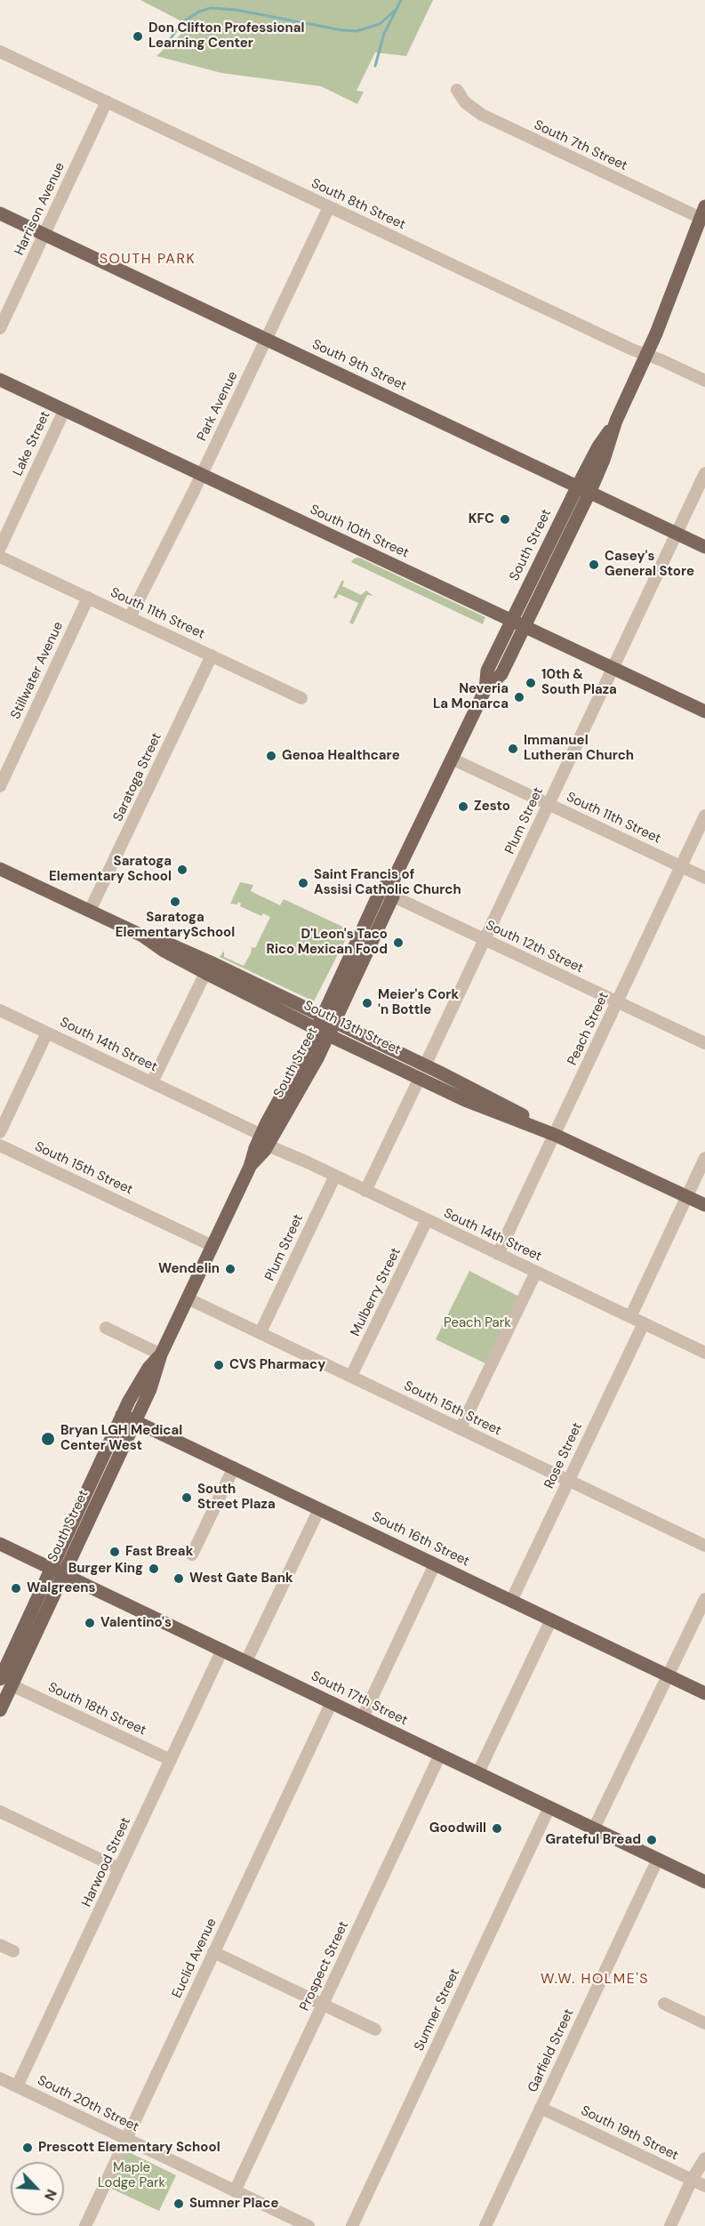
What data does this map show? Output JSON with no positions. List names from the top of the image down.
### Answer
{
  "streets": {
    "main road": [
      "South 9th Street",
      "South 10th Street",
      "South Street",
      "South 13th Street",
      "South 16th Street",
      "South 17th Street"
    ],
    "street": [
      "South 7th Street",
      "South 8th Street",
      "Harrison Avenue",
      "Park Avenue",
      "Lake Street",
      "South 11th Street",
      "Stillwater Avenue",
      "Saratoga Street",
      "Plum Street",
      "South 12th Street",
      "Peach Street",
      "South 14th Street",
      "South 15th Street",
      "Mulberry Street",
      "Rose Street",
      "South 18th Street",
      "Harwood Street",
      "Euclid Avenue",
      "Prospect Street",
      "Sumner Street",
      "Garfield Street",
      "South 20th Street",
      "South 19th Street"
    ]
  },
  "crossings": [
    ["South 7th Street", "South Street"],
    ["South 8th Street", "Harrison Avenue"],
    ["South 8th Street", "Park Avenue"],
    ["South 8th Street", "South Street"],
    ["Harrison Avenue", "South 9th Street"],
    ["South 9th Street", "Park Avenue"],
    ["South 9th Street", "South Street"],
    ["South 9th Street", "Plum Street"],
    ["Park Avenue", "South 10th Street"],
    ["Park Avenue", "South 11th Street"],
    ["Lake Street", "South 10th Street"],
    ["South 10th Street", "South Street"],
    ["South 10th Street", "Plum Street"],
    ["South Street", "South 11th Street"],
    ["South Street", "South 12th Street"],
    ["South Street", "South 13th Street"],
    ["South Street", "South 14th Street"],
    ["South Street", "South 15th Street"],
    ["South Street", "South 16th Street"],
    ["South Street", "South 17th Street"],
    ["South Street", "South 18th Street"],
    ["South 11th Street", "Stillwater Avenue"],
    ["South 11th Street", "Saratoga Street"],
    ["South 11th Street", "Plum Street"],
    ["South 11th Street", "Peach Street"],
    ["Saratoga Street", "South 13th Street"],
    ["Plum Street", "South 12th Street"],
    ["Plum Street", "South 13th Street"],
    ["Plum Street", "South 14th Street"],
    ["Plum Street", "South 15th Street"],
    ["South 12th Street", "Peach Street"],
    ["South 13th Street", "Peach Street"],
    ["Peach Street", "South 14th Street"],
    ["South 14th Street", "Mulberry Street"],
    ["South 14th Street", "Rose Street"],
    ["South 15th Street", "Mulberry Street"],
    ["South 15th Street", "Rose Street"],
    ["Rose Street", "South 16th Street"],
    ["South 17th Street", "Harwood Street"],
    ["South 17th Street", "Euclid Avenue"],
    ["South 17th Street", "Prospect Street"],
    ["South 17th Street", "Sumner Street"],
    ["South 17th Street", "Garfield Street"],
    ["South 18th Street", "Harwood Street"],
    ["Harwood Street", "South 20th Street"],
    ["Euclid Avenue", "South 20th Street"],
    ["Prospect Street", "South 20th Street"],
    ["Garfield Street", "South 19th Street"]
  ],
  "districts": ["SOUTH PARK", "W.W. HOLME'S"],
  "parks": ["Peach Park", "Maple Lodge Park"],
  "places": [
    "Don Clifton Professional Learning Center",
    "KFC",
    "Casey's General Store",
    "10th & South Plaza",
    "Neveria La Monarca",
    "Immanuel Lutheran Church",
    "Genoa Healthcare",
    "Zesto",
    "Saratoga Elementary School",
    "Saint Francis of Assisi Catholic Church",
    "Saratoga ElementarySchool",
    "D'Leon's Taco Rico Mexican Food",
    "Meier's Cork 'n Bottle",
    "Wendelin",
    "CVS Pharmacy",
    "Bryan LGH Medical Center West",
    "South Street Plaza",
    "Fast Break",
    "Burger King",
    "West Gate Bank",
    "Walgreens",
    "Valentino's",
    "Goodwill",
    "Grateful Bread",
    "Prescott Elementary School",
    "Sumner Place"
  ],
  "north": "bottom right"
}
